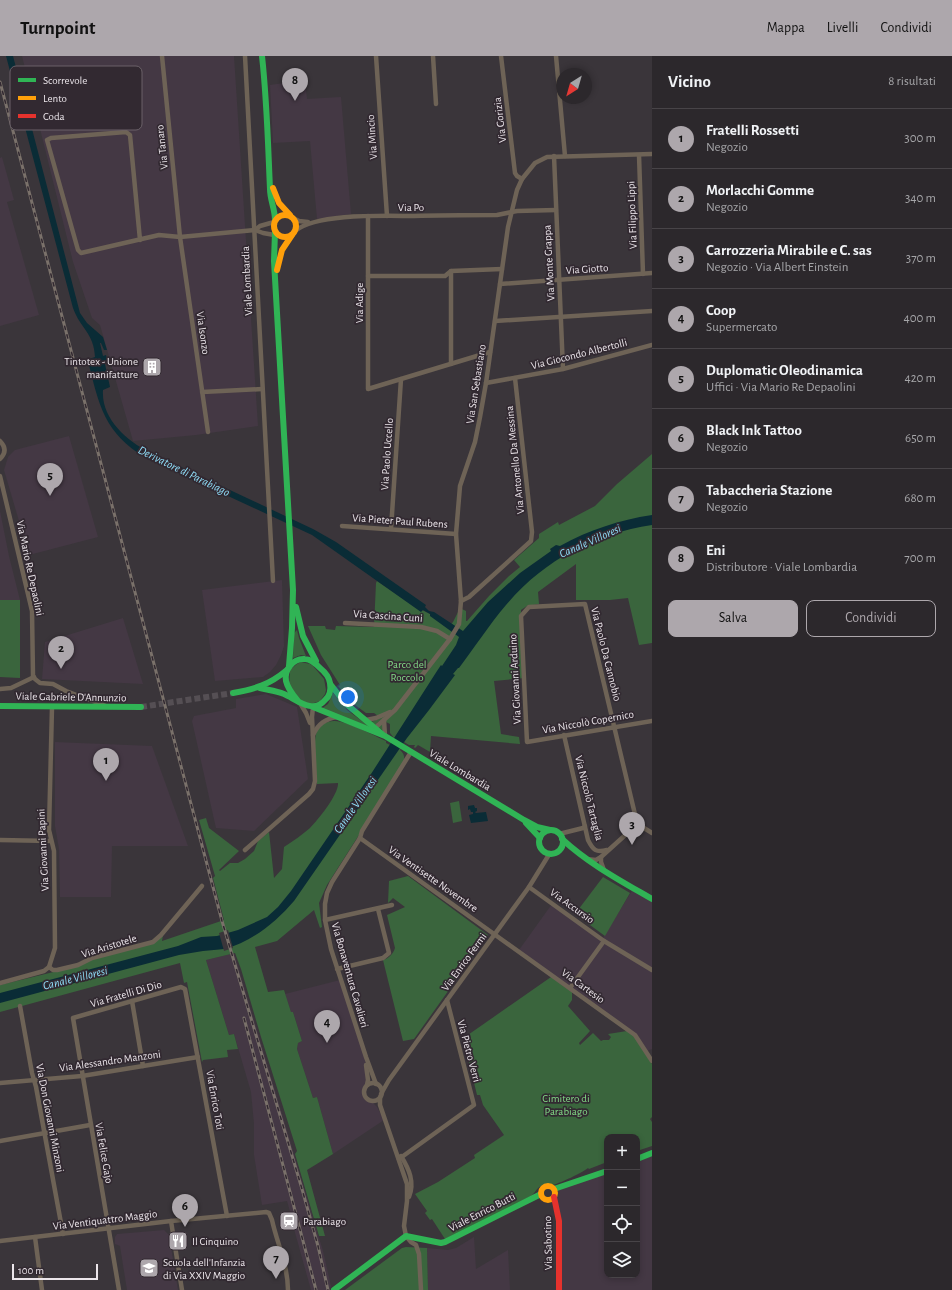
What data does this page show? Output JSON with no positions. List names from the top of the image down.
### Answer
{
  "streets": {
    "main road": [
      "Viale Lombardia",
      "Viale Gabriele D'Annunzio",
      "Viale Enrico Butti",
      "Via Sabotino"
    ],
    "street": [
      "Via Gorizia",
      "Via Mincio",
      "Via Tanaro",
      "Via Po",
      "Via Filippo Lippi",
      "Via Monte Grappa",
      "Via Giotto",
      "Via Adige",
      "Via Isonzo",
      "Via Giocondo Albertolli",
      "Via San Sebastiano",
      "Via Paolo Uccello",
      "Via Antonello Da Messina",
      "Via Pieter Paul Rubens",
      "Via Mario Re Depaolini",
      "Via Cascina Cuni",
      "Via Paolo Da Cannobio",
      "Via Giovanni Arduino",
      "Via Niccolò Copernico",
      "Via Niccolò Tartaglia",
      "Via Giovanni Papini",
      "Via Ventisette Novembre",
      "Via Accursio",
      "Via Aristotele",
      "Via Enrico Fermi",
      "Via Bonaventura Cavalieri",
      "Via Cartesio",
      "Via Fratelli Di Dio",
      "Via Pietro Verri",
      "Via Alessandro Manzoni",
      "Via Enrico Toti",
      "Via Don Giovanni Minzoni",
      "Via Felice Gajo",
      "Via Ventiquattro Maggio"
    ]
  },
  "crossings": [
    ["Via Gorizia", "Via San Sebastiano"],
    ["Via Mincio", "Via Po"],
    ["Via Tanaro", "Via Isonzo"],
    ["Via Po", "Via Monte Grappa"],
    ["Via Po", "Viale Lombardia"],
    ["Via Po", "Via Adige"],
    ["Via Po", "Via San Sebastiano"],
    ["Via Filippo Lippi", "Via Giotto"],
    ["Via Filippo Lippi", "Via San Sebastiano"],
    ["Via Monte Grappa", "Via Giotto"],
    ["Via Monte Grappa", "Via Giocondo Albertolli"],
    ["Via Monte Grappa", "Via San Sebastiano"],
    ["Via Giotto", "Via San Sebastiano"],
    ["Viale Lombardia", "Via San Sebastiano"],
    ["Viale Lombardia", "Via Enrico Fermi"],
    ["Viale Lombardia", "Via Bonaventura Cavalieri"],
    ["Via Adige", "Via Paolo Uccello"],
    ["Via Giocondo Albertolli", "Via San Sebastiano"],
    ["Via Giocondo Albertolli", "Via Antonello Da Messina"],
    ["Via San Sebastiano", "Via Antonello Da Messina"],
    ["Via San Sebastiano", "Via Pieter Paul Rubens"],
    ["Via San Sebastiano", "Via Cascina Cuni"],
    ["Via Paolo Uccello", "Via Pieter Paul Rubens"],
    ["Via Paolo Da Cannobio", "Via Giovanni Arduino"],
    ["Via Paolo Da Cannobio", "Via Niccolò Copernico"],
    ["Via Giovanni Arduino", "Via Niccolò Copernico"],
    ["Viale Gabriele D'Annunzio", "Via Giovanni Papini"],
    ["Via Niccolò Copernico", "Via Niccolò Tartaglia"],
    ["Via Giovanni Papini", "Via Aristotele"],
    ["Via Ventisette Novembre", "Via Enrico Fermi"],
    ["Via Ventisette Novembre", "Via Bonaventura Cavalieri"],
    ["Via Ventisette Novembre", "Via Cartesio"],
    ["Via Accursio", "Via Enrico Fermi"],
    ["Via Enrico Fermi", "Via Bonaventura Cavalieri"],
    ["Via Enrico Fermi", "Via Cartesio"],
    ["Via Enrico Fermi", "Via Pietro Verri"],
    ["Via Bonaventura Cavalieri", "Via Pietro Verri"],
    ["Via Bonaventura Cavalieri", "Viale Enrico Butti"],
    ["Via Fratelli Di Dio", "Via Enrico Toti"],
    ["Via Fratelli Di Dio", "Via Felice Gajo"],
    ["Via Alessandro Manzoni", "Via Enrico Toti"],
    ["Via Alessandro Manzoni", "Via Don Giovanni Minzoni"],
    ["Via Alessandro Manzoni", "Via Felice Gajo"],
    ["Via Enrico Toti", "Via Ventiquattro Maggio"],
    ["Via Don Giovanni Minzoni", "Via Ventiquattro Maggio"],
    ["Via Felice Gajo", "Via Ventiquattro Maggio"],
    ["Viale Enrico Butti", "Via Sabotino"]
  ],
  "water": ["Derivatore di Parabiago", "Canale Villoresi"],
  "parks": ["Parco del Roccolo", "Cimitero di Parabiago"],
  "places": {
    "building": ["Tintotex - Unione manifatture"],
    "station": ["Parabiago"],
    "restaurant": ["Il Cinquino"],
    "school or university": ["Scuola dell'Infanzia di Via XXIV Maggio"]
  },
  "legend": ["Scorrevole", "Lento", "Coda"],
  "scale_bar": "100 m",
  "north": "bottom left",
  "page": {
    "header": "Turnpoint",
    "nav": ["Mappa", "Livelli", "Condividi"],
    "heading": ["Vicino", "8 risultati"],
    "pins": [
      "8",
      "5",
      "2",
      "1",
      "3",
      "4",
      "6",
      "7"
    ],
    "list": [
      {
        "mark": "1",
        "name": "Fratelli Rossetti",
        "note": "Negozio",
        "value": "300 m"
      },
      {
        "mark": "2",
        "name": "Morlacchi Gomme",
        "note": "Negozio",
        "value": "340 m"
      },
      {
        "mark": "3",
        "name": "Carrozzeria Mirabile e C. sas",
        "note": "Negozio · Via Albert Einstein",
        "value": "370 m"
      },
      {
        "mark": "4",
        "name": "Coop",
        "note": "Supermercato",
        "value": "400 m"
      },
      {
        "mark": "5",
        "name": "Duplomatic Oleodinamica",
        "note": "Uffici · Via Mario Re Depaolini",
        "value": "420 m"
      },
      {
        "mark": "6",
        "name": "Black Ink Tattoo",
        "note": "Negozio",
        "value": "650 m"
      },
      {
        "mark": "7",
        "name": "Tabaccheria Stazione",
        "note": "Negozio",
        "value": "680 m"
      },
      {
        "mark": "8",
        "name": "Eni",
        "note": "Distributore · Viale Lombardia",
        "value": "700 m"
      }
    ],
    "buttons": ["Salva", "Condividi"],
    "map_buttons": ["+", "−"],
    "scale": "100 m"
  }
}
